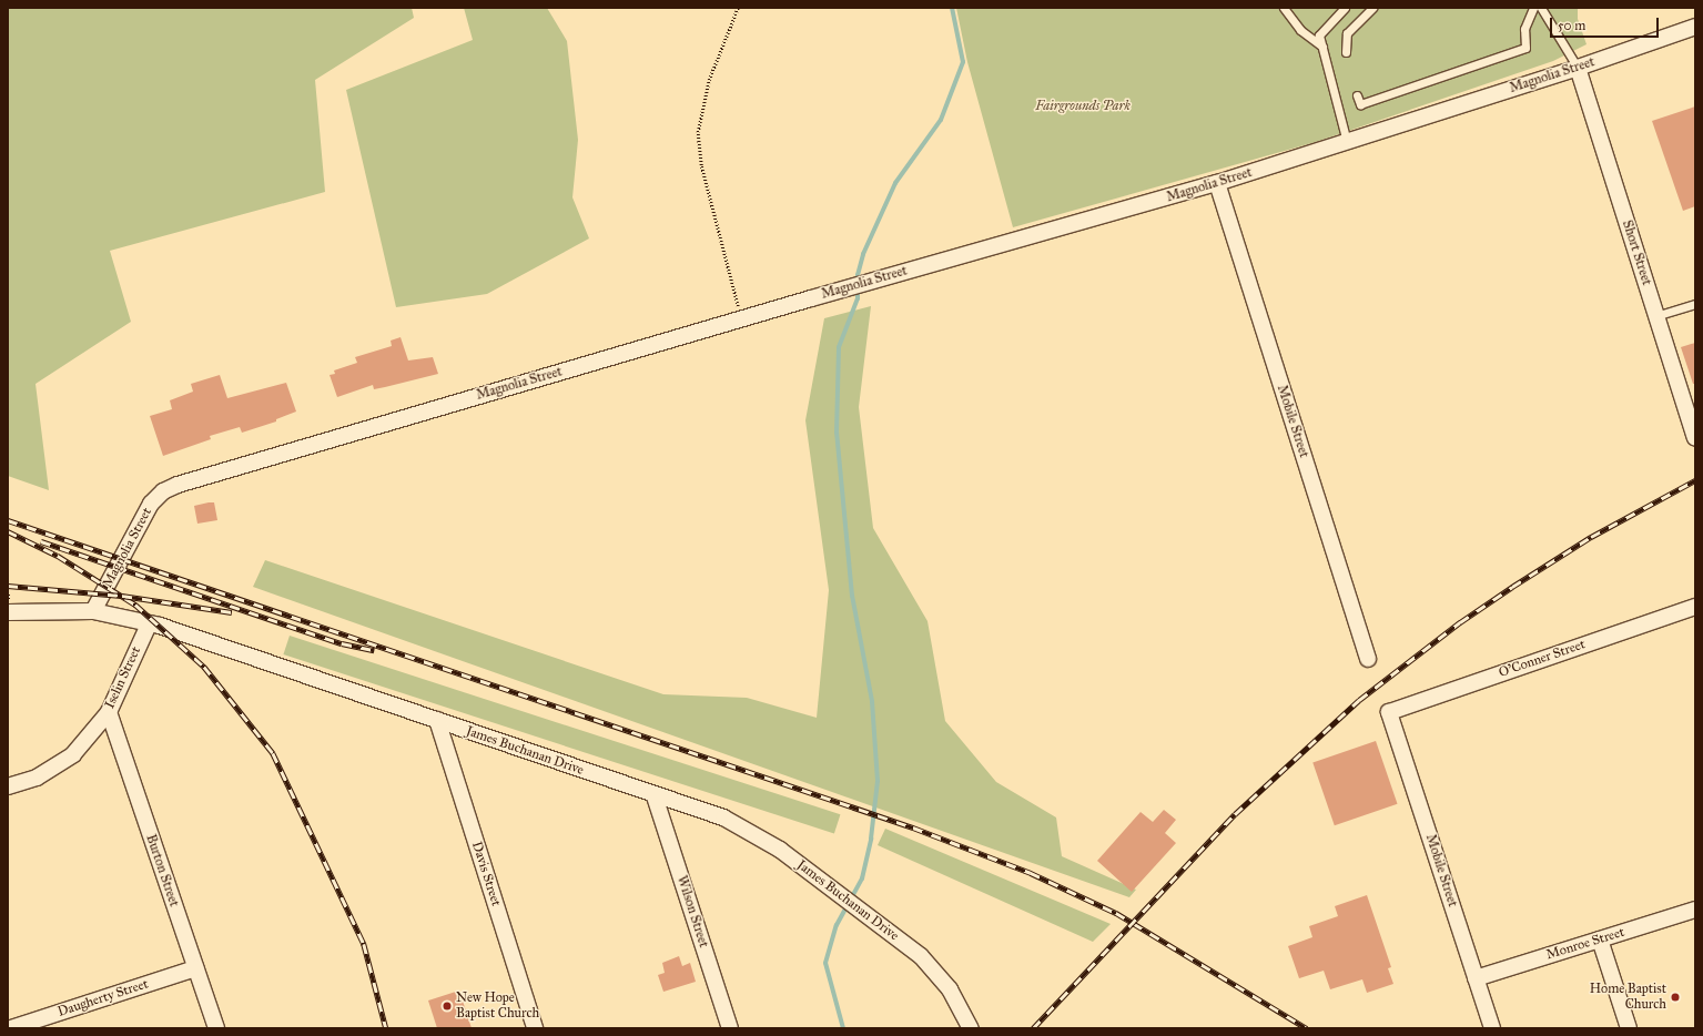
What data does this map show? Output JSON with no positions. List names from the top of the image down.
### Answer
{
  "streets": {
    "street": [
      "Magnolia Street",
      "Short Street",
      "Mobile Street",
      "O'Conner Street",
      "Iselin Street",
      "James Buchanan Drive",
      "Burton Street",
      "Davis Street",
      "Wilson Street",
      "Monroe Street",
      "Daugherty Street"
    ]
  },
  "crossings": [
    ["Magnolia Street", "Short Street"],
    ["Magnolia Street", "Mobile Street"],
    ["Magnolia Street", "James Buchanan Drive"],
    ["Mobile Street", "O'Conner Street"],
    ["Mobile Street", "Monroe Street"],
    ["Iselin Street", "James Buchanan Drive"],
    ["Iselin Street", "Burton Street"],
    ["James Buchanan Drive", "Davis Street"],
    ["James Buchanan Drive", "Wilson Street"],
    ["Burton Street", "Daugherty Street"]
  ],
  "parks": ["Fairgrounds Park"],
  "places": ["Home Baptist Church", "New Hope Baptist Church"],
  "scale_bar": "50 m"
}
